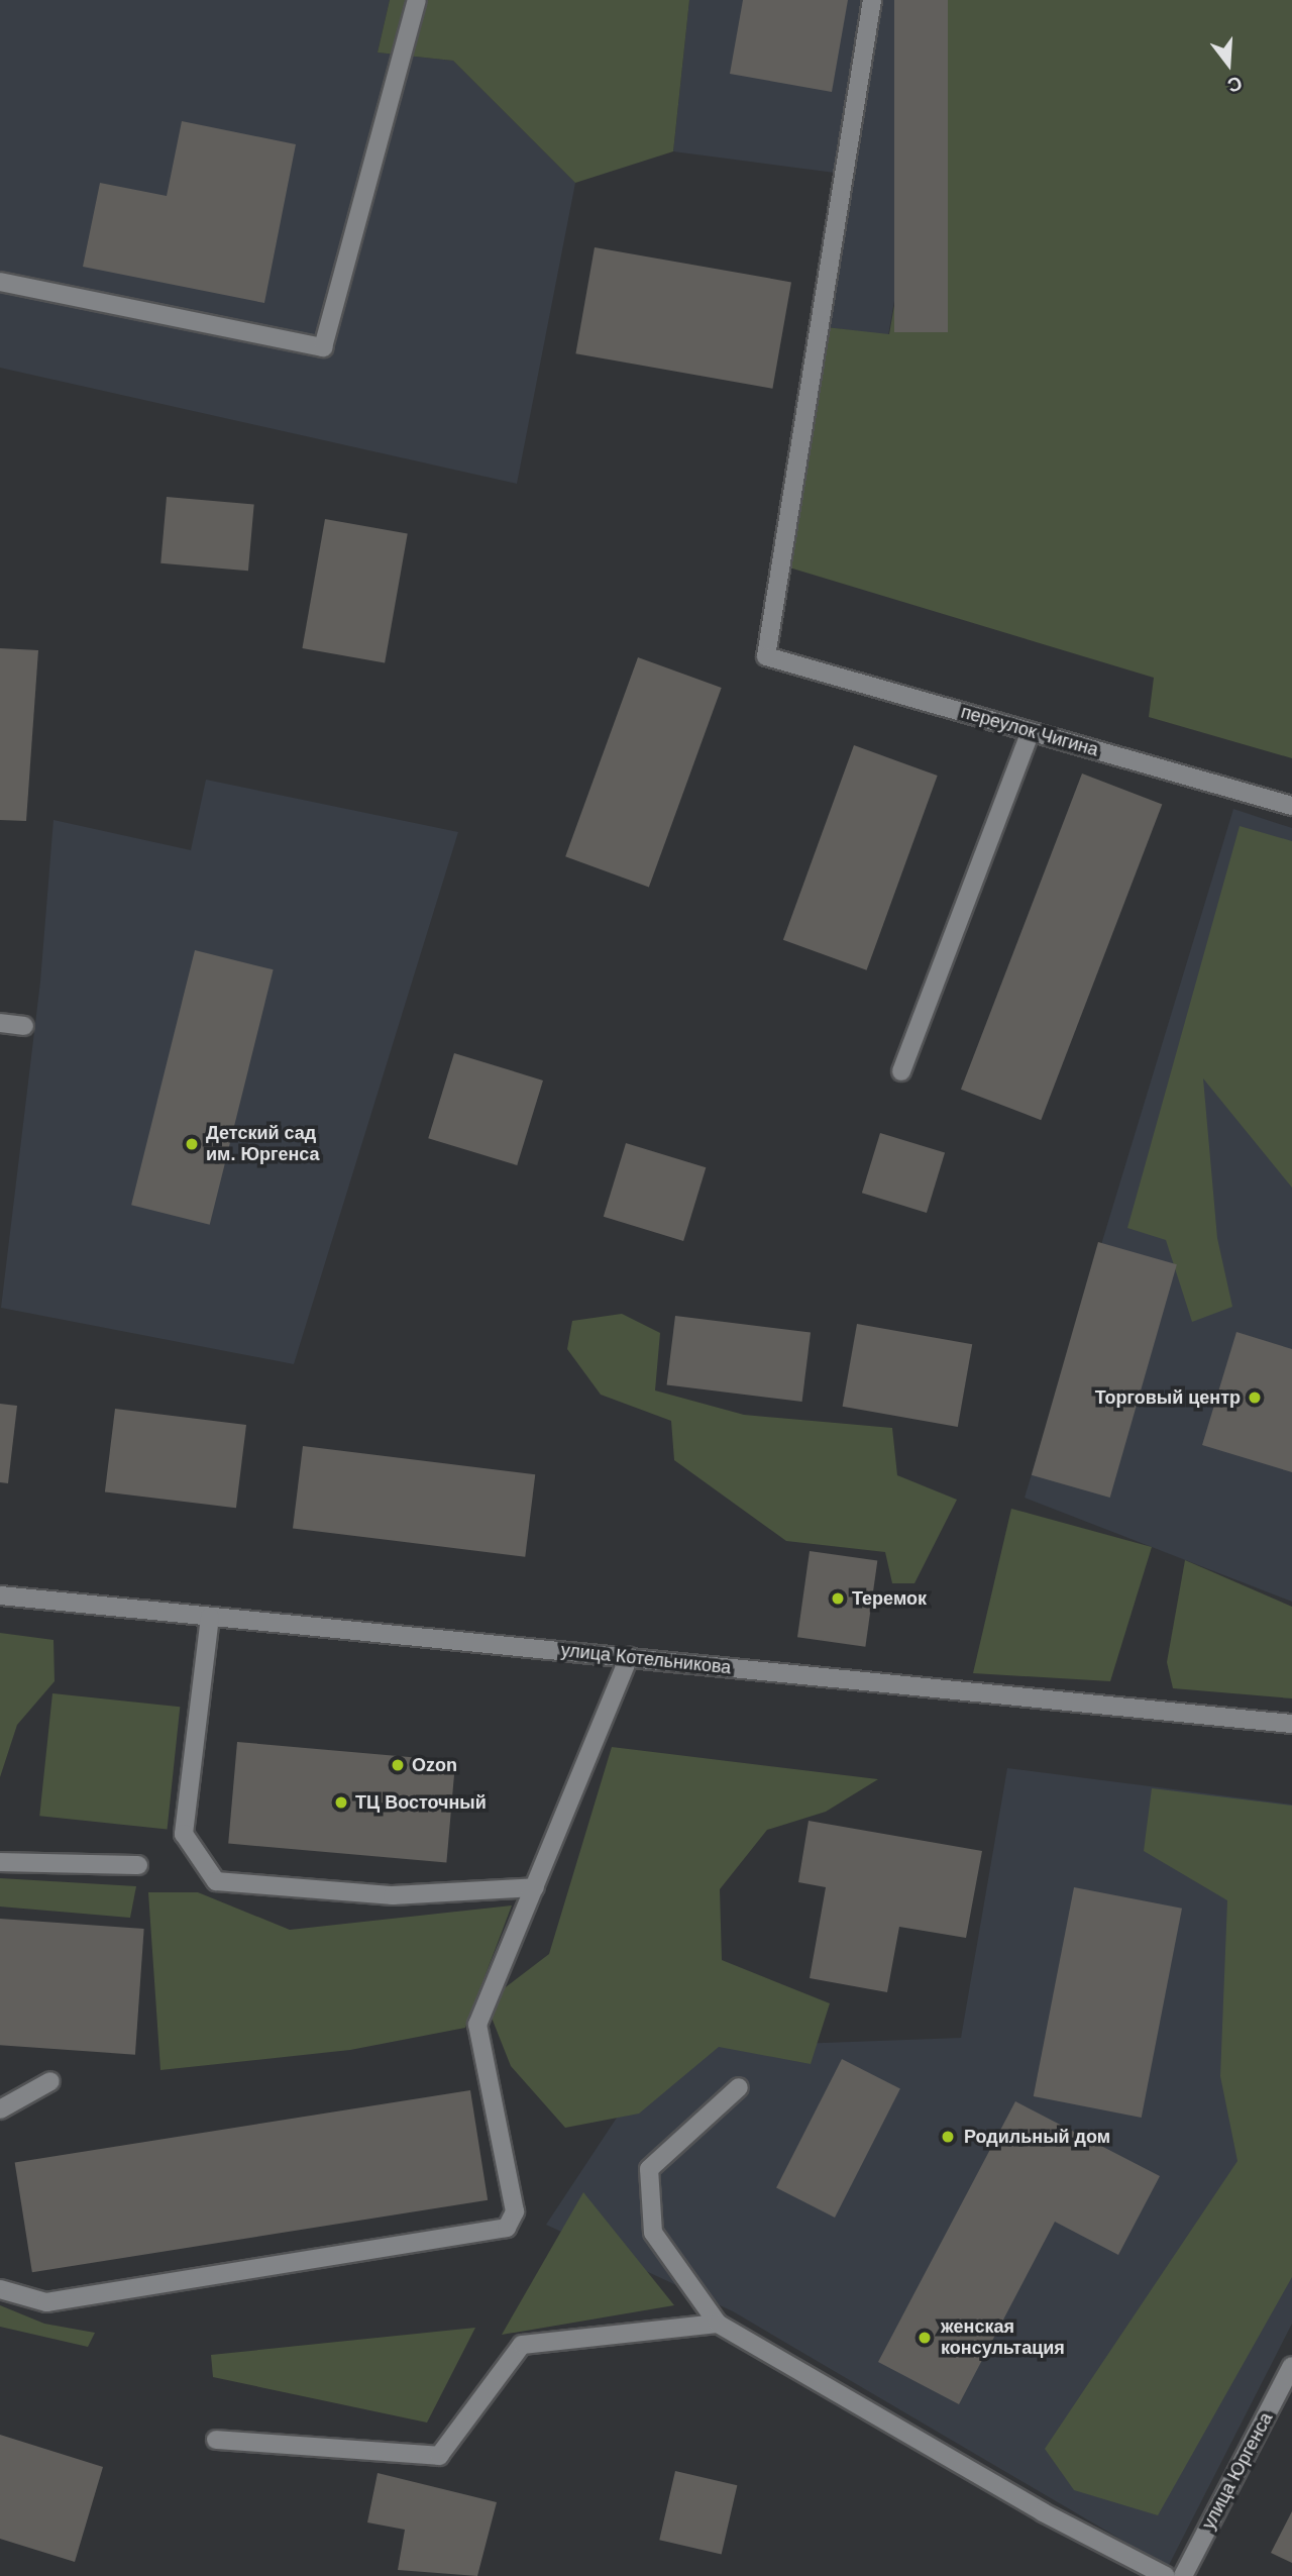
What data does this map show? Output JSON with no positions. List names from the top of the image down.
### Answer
{
  "streets": {
    "street": ["переулок Чигина", "улица Котельникова", "улица Юргенса"]
  },
  "places": [
    "Детский сад им. Юргенса",
    "Торговый центр",
    "Теремок",
    "Ozon",
    "ТЦ Восточный",
    "Родильный дом",
    "женская консультация"
  ],
  "north": "bottom"
}
